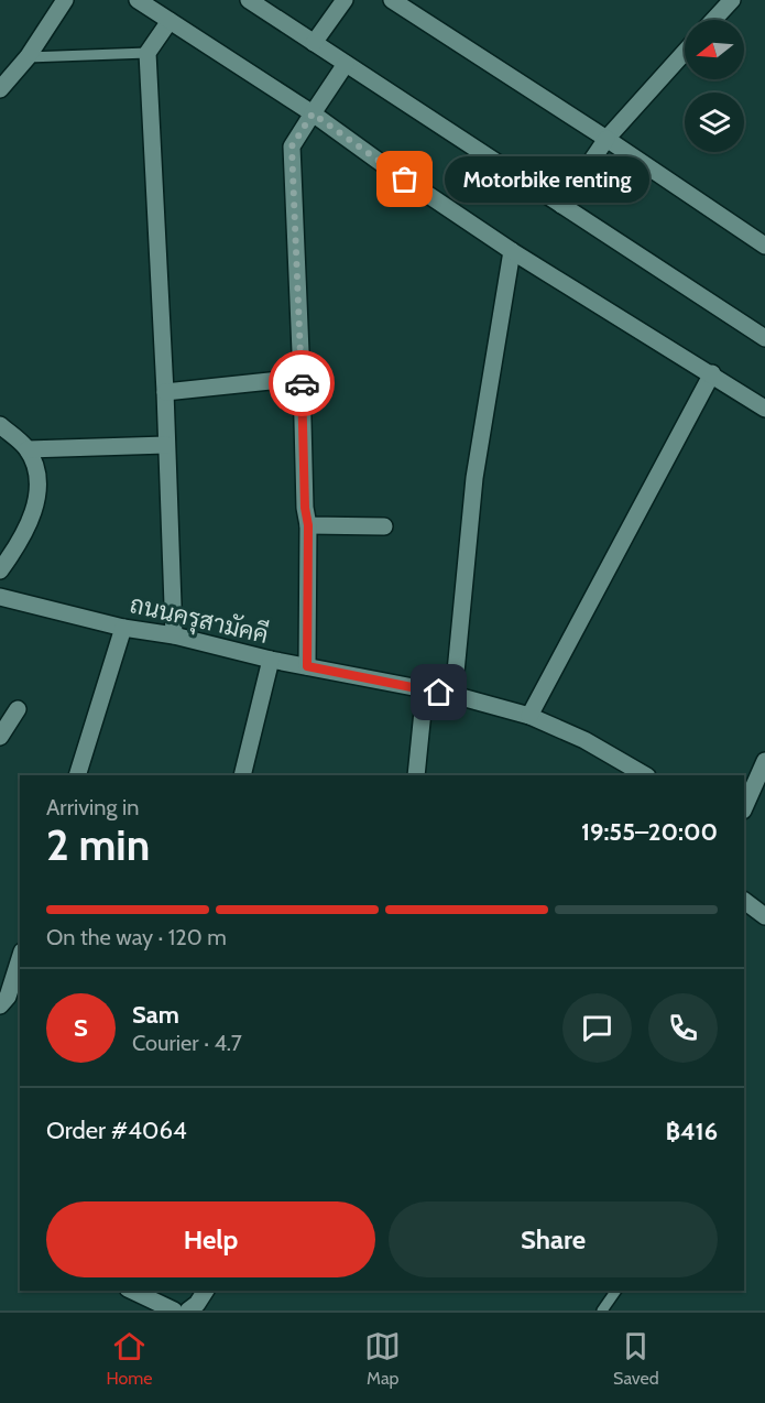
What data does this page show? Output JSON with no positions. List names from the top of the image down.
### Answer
{
  "streets": {
    "street": ["ถนนครุสามัคคี"]
  },
  "places": ["Motorbike renting"],
  "north": "left",
  "page": {
    "bubble": "Motorbike renting",
    "heading": ["2 min", "Arriving in", "19:55–20:00"],
    "panel": [
      "Sam",
      "Courier · 4.7",
      "Order #4064",
      "฿416"
    ],
    "bar": "On the way · 120 m",
    "round": "S",
    "buttons": ["Help", "Share"],
    "tabs": ["Home", "Map", "Saved"]
  }
}
